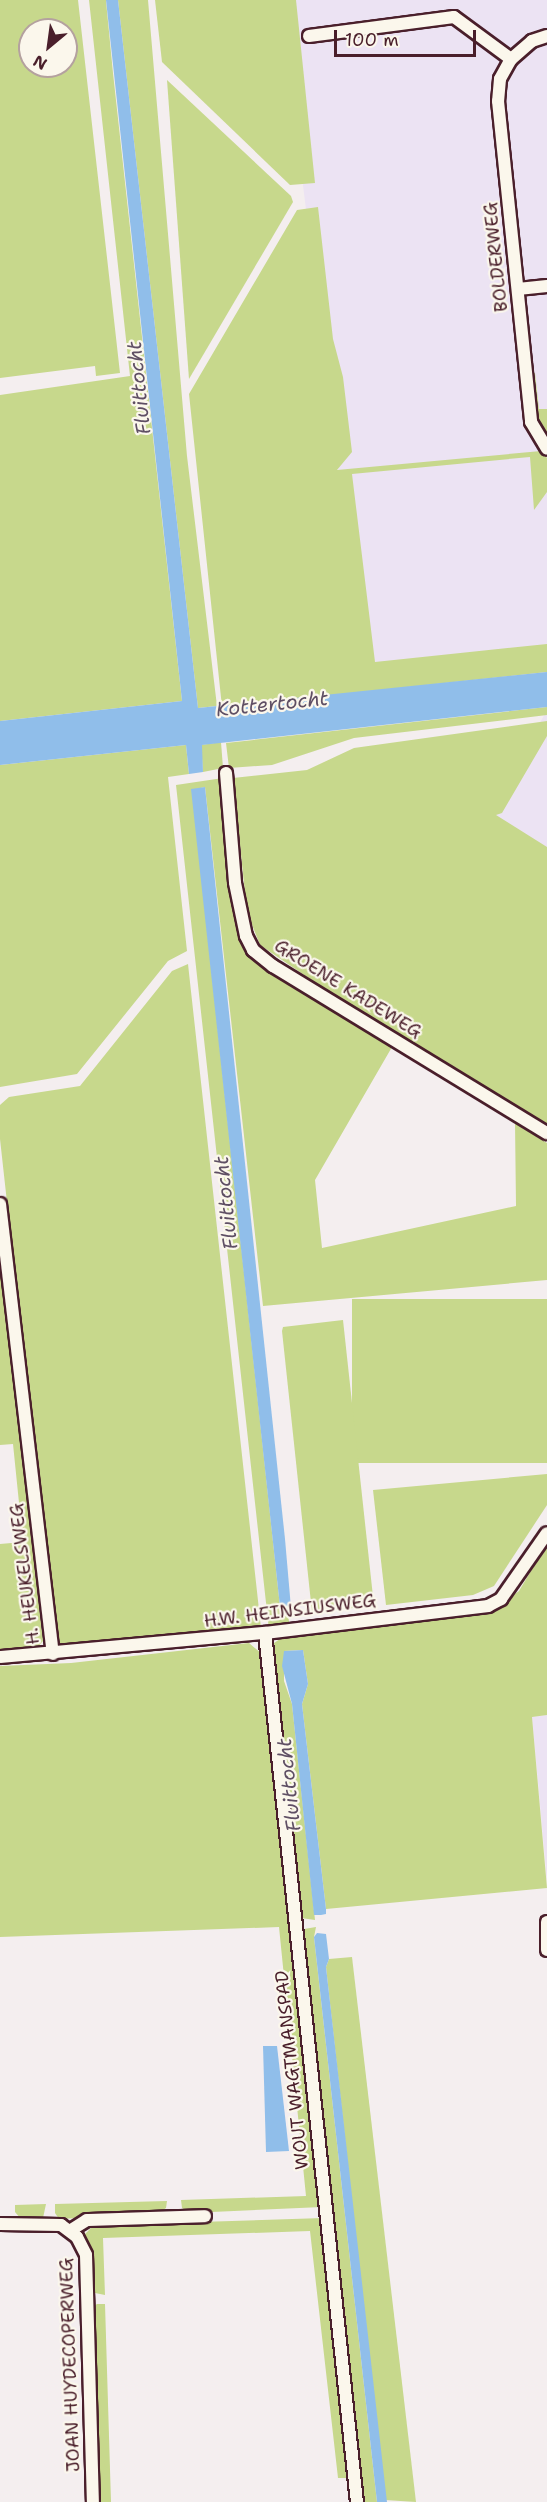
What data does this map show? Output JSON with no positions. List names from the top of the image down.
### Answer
{
  "streets": {
    "street": [
      "BOLDERWEG",
      "GROENE KADEWEG",
      "H. HEUKELSWEG",
      "H.W. HEINSIUSWEG",
      "WOUT WAGTMANSPAD",
      "JOAN HUYDECOPERWEG"
    ]
  },
  "crossings": [
    ["H. HEUKELSWEG", "H.W. HEINSIUSWEG"],
    ["H.W. HEINSIUSWEG", "WOUT WAGTMANSPAD"]
  ],
  "water": ["Fluittocht", "Kottertocht"],
  "scale_bar": "100 m",
  "north": "bottom left"
}
